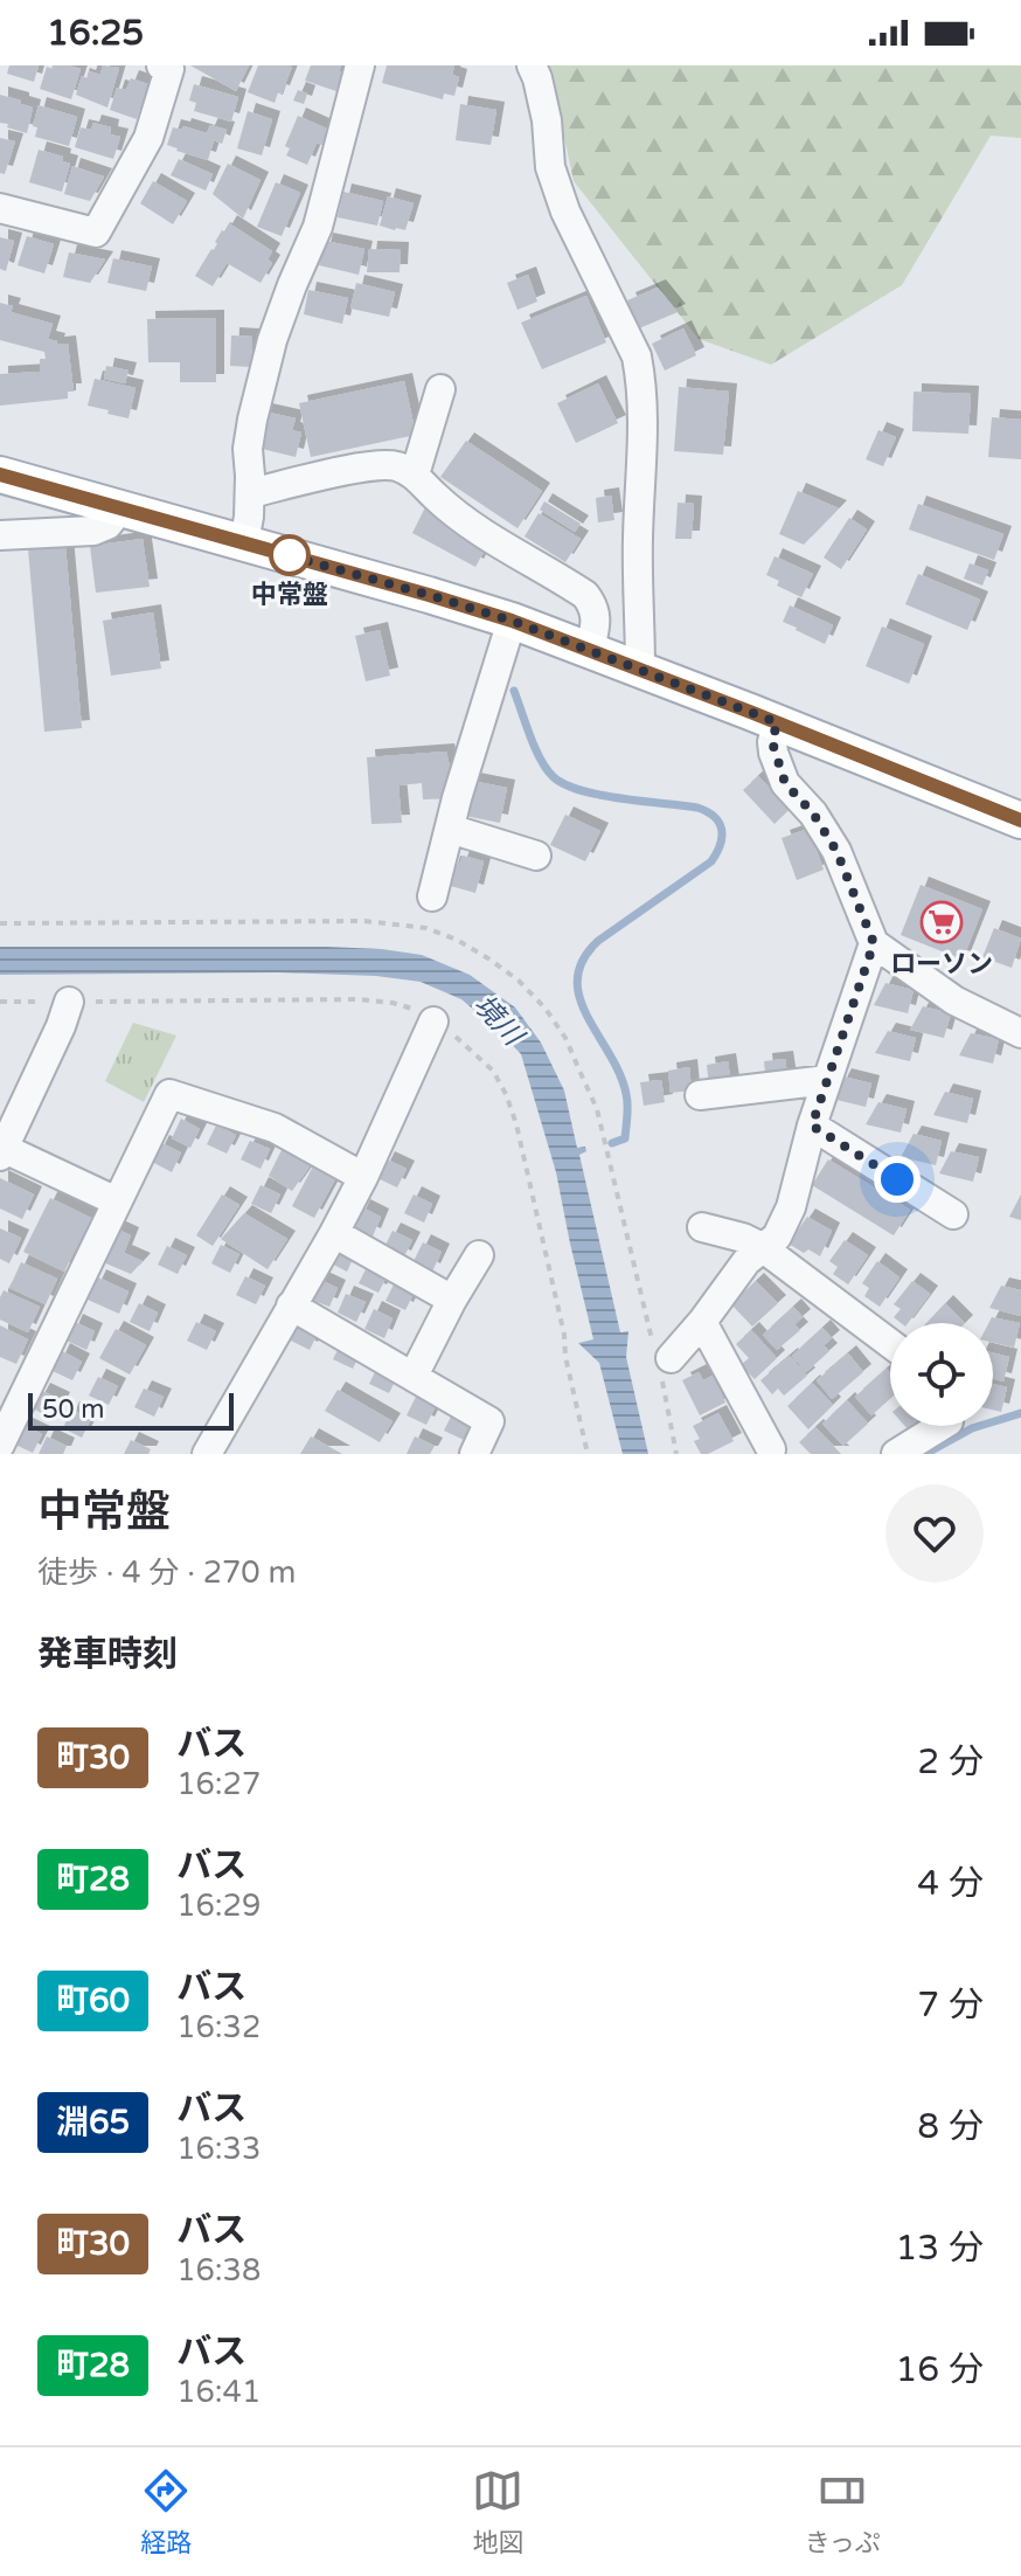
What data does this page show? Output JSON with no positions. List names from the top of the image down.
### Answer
{
  "water": ["境川"],
  "places": {
    "other": ["中常盤"],
    "supermarket": ["ローソン"]
  },
  "lines": ["bus line 町30"],
  "scale_bar": "50 m",
  "page": {
    "status": "16:25",
    "scale": "50 m",
    "heading": [
      ["中常盤", "徒歩 · 4 分 · 270 m"],
      "発車時刻"
    ],
    "list": [
      {
        "mark": "町30",
        "name": "バス",
        "note": "16:27",
        "value": "2 分"
      },
      {
        "mark": "町28",
        "name": "バス",
        "note": "16:29",
        "value": "4 分"
      },
      {
        "mark": "町60",
        "name": "バス",
        "note": "16:32",
        "value": "7 分"
      },
      {
        "mark": "淵65",
        "name": "バス",
        "note": "16:33",
        "value": "8 分"
      },
      {
        "mark": "町30",
        "name": "バス",
        "note": "16:38",
        "value": "13 分"
      },
      {
        "mark": "町28",
        "name": "バス",
        "note": "16:41",
        "value": "16 分"
      }
    ],
    "tabs": ["経路", "地図", "きっぷ"]
  }
}
